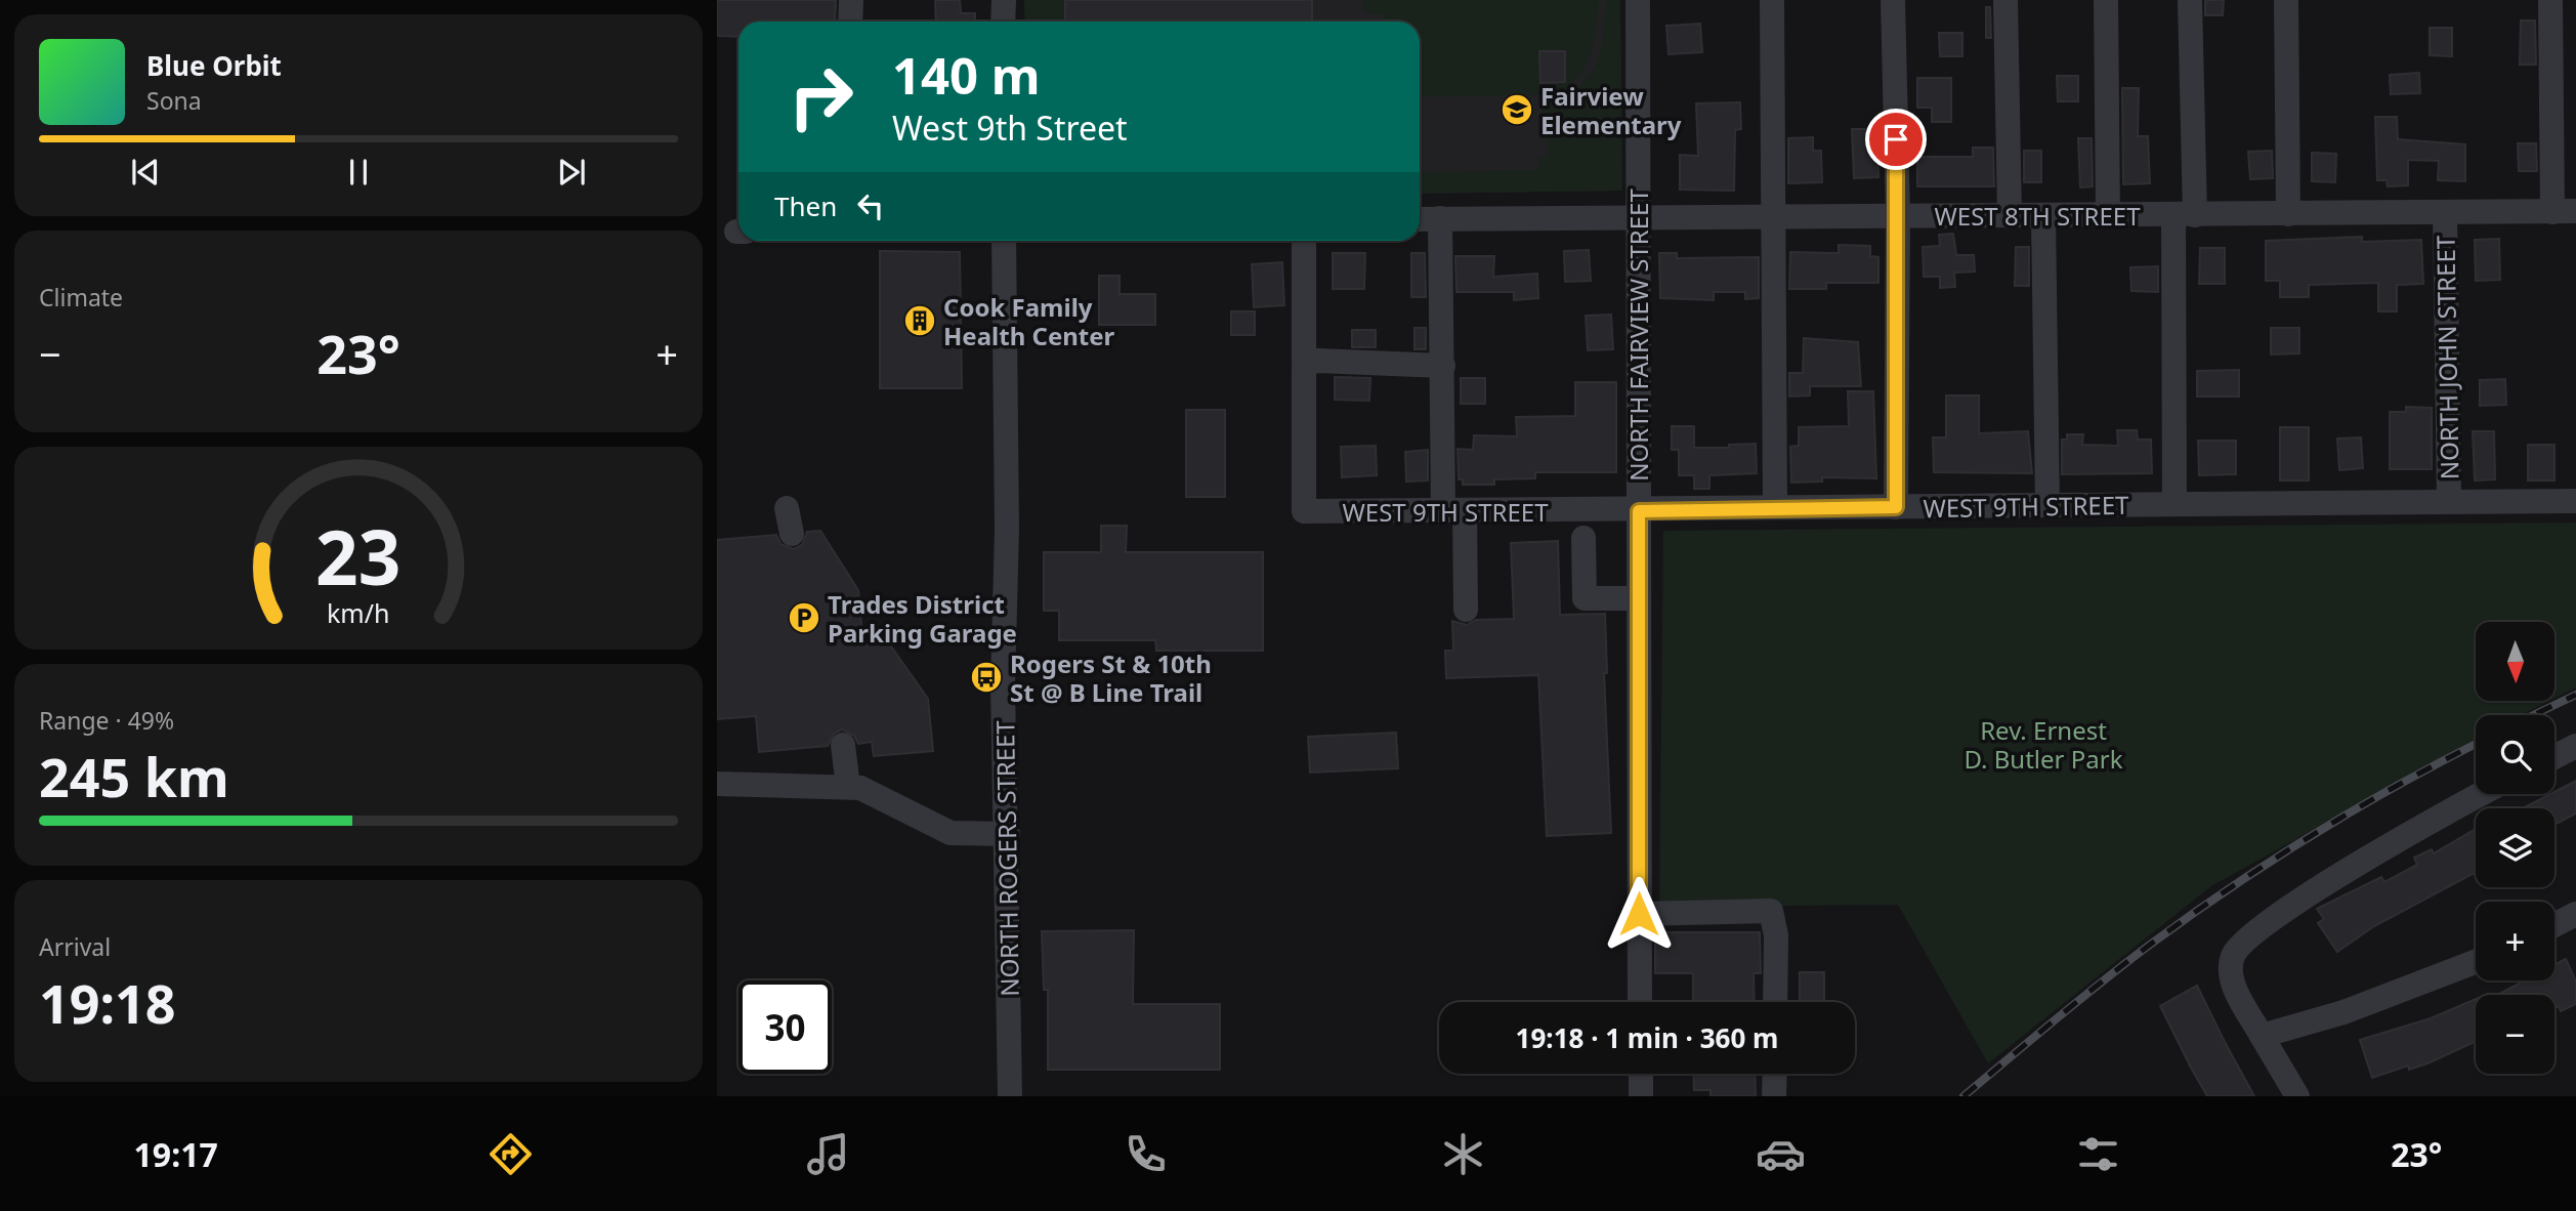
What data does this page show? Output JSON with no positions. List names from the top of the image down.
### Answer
{
  "streets": {
    "street": [
      "WEST 8TH STREET",
      "NORTH FAIRVIEW STREET",
      "NORTH JOHN STREET",
      "WEST 9TH STREET",
      "NORTH ROGERS STREET"
    ]
  },
  "crossings": [
    ["WEST 8TH STREET", "NORTH FAIRVIEW STREET"],
    ["WEST 8TH STREET", "NORTH JOHN STREET"],
    ["NORTH FAIRVIEW STREET", "WEST 9TH STREET"],
    ["NORTH JOHN STREET", "WEST 9TH STREET"]
  ],
  "parks": ["Rev. Ernest D. Butler Park"],
  "places": {
    "school or university": ["Fairview Elementary"],
    "building": ["Cook Family Health Center"],
    "parking": ["Trades District Parking Garage"],
    "bus stop": ["Rogers St & 10th St @ B Line Trail"]
  },
  "north": "bottom",
  "page": {
    "turn": ["140 m", "West 9th Street"],
    "song": ["Blue Orbit", "Sona"],
    "then": "Then",
    "tile": [
      "Climate",
      ["Range · 49%", "245 km"],
      ["Arrival", "19:18"]
    ],
    "heat": ["−", "23°", "+"],
    "map_buttons": ["+", "−"],
    "limit": "30",
    "trip": "19:18 · 1 min · 360 m",
    "tabs": ["19:17", "23°"],
    "gauge": ["23", "km/h"]
  }
}
